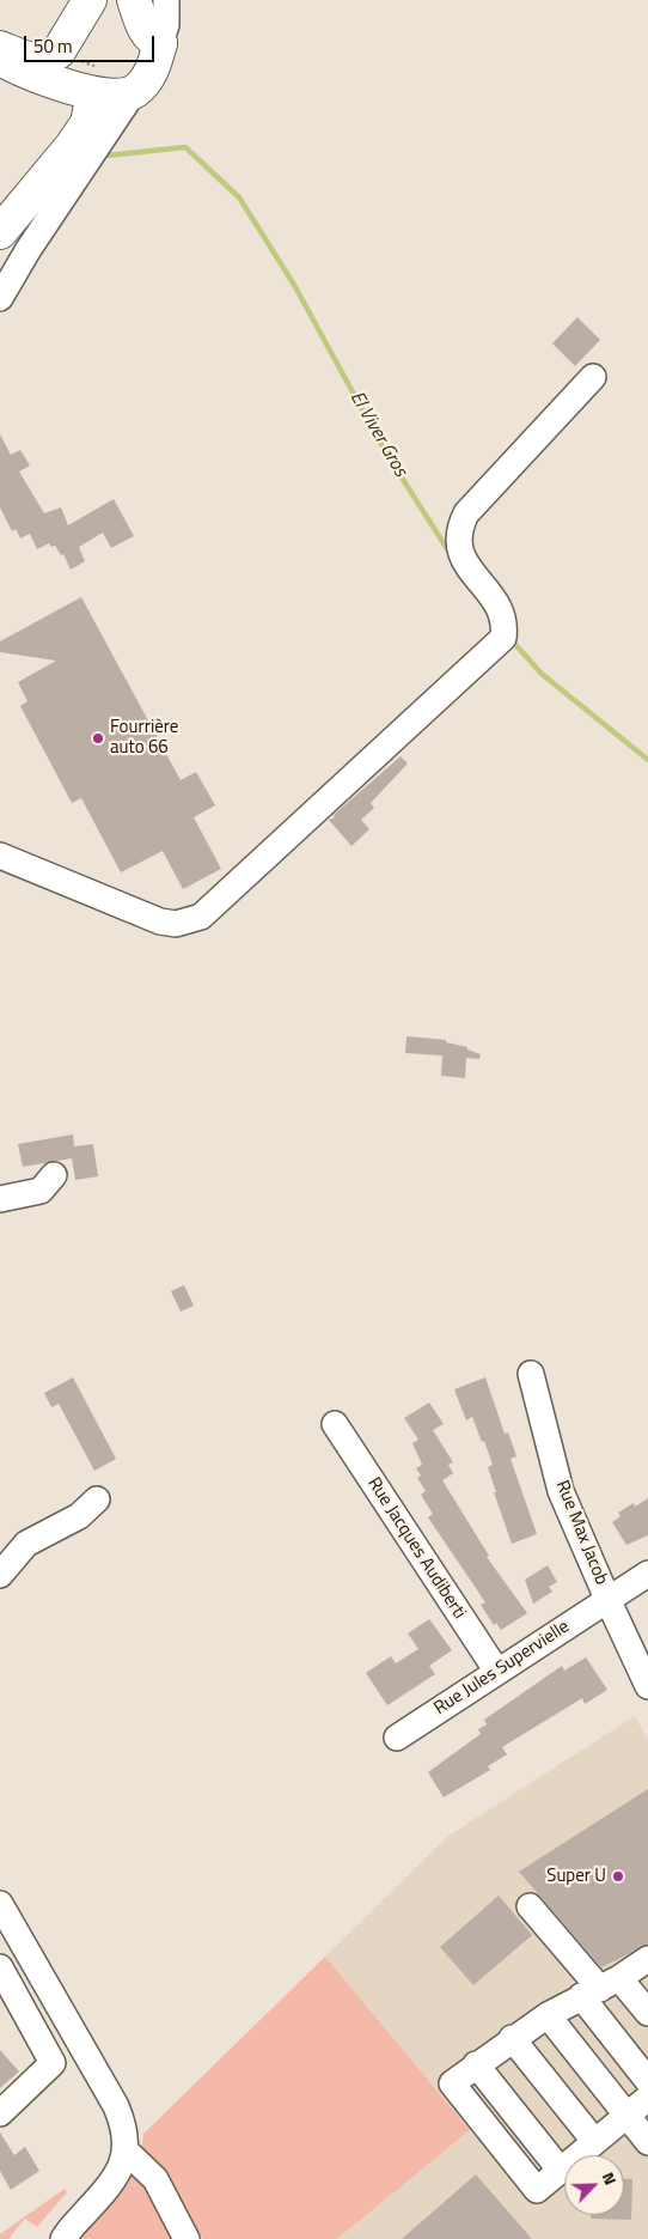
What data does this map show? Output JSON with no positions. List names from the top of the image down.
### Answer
{
  "streets": {
    "street": ["Rue Max Jacob", "Rue Jacques Audiberti", "Rue Jules Supervielle"]
  },
  "crossings": [
    ["Rue Max Jacob", "Rue Jules Supervielle"],
    ["Rue Jacques Audiberti", "Rue Jules Supervielle"]
  ],
  "water": ["El Viver Gros"],
  "places": ["Fourrière auto 66", "Super U"],
  "scale_bar": "50 m",
  "north": "top right"
}
